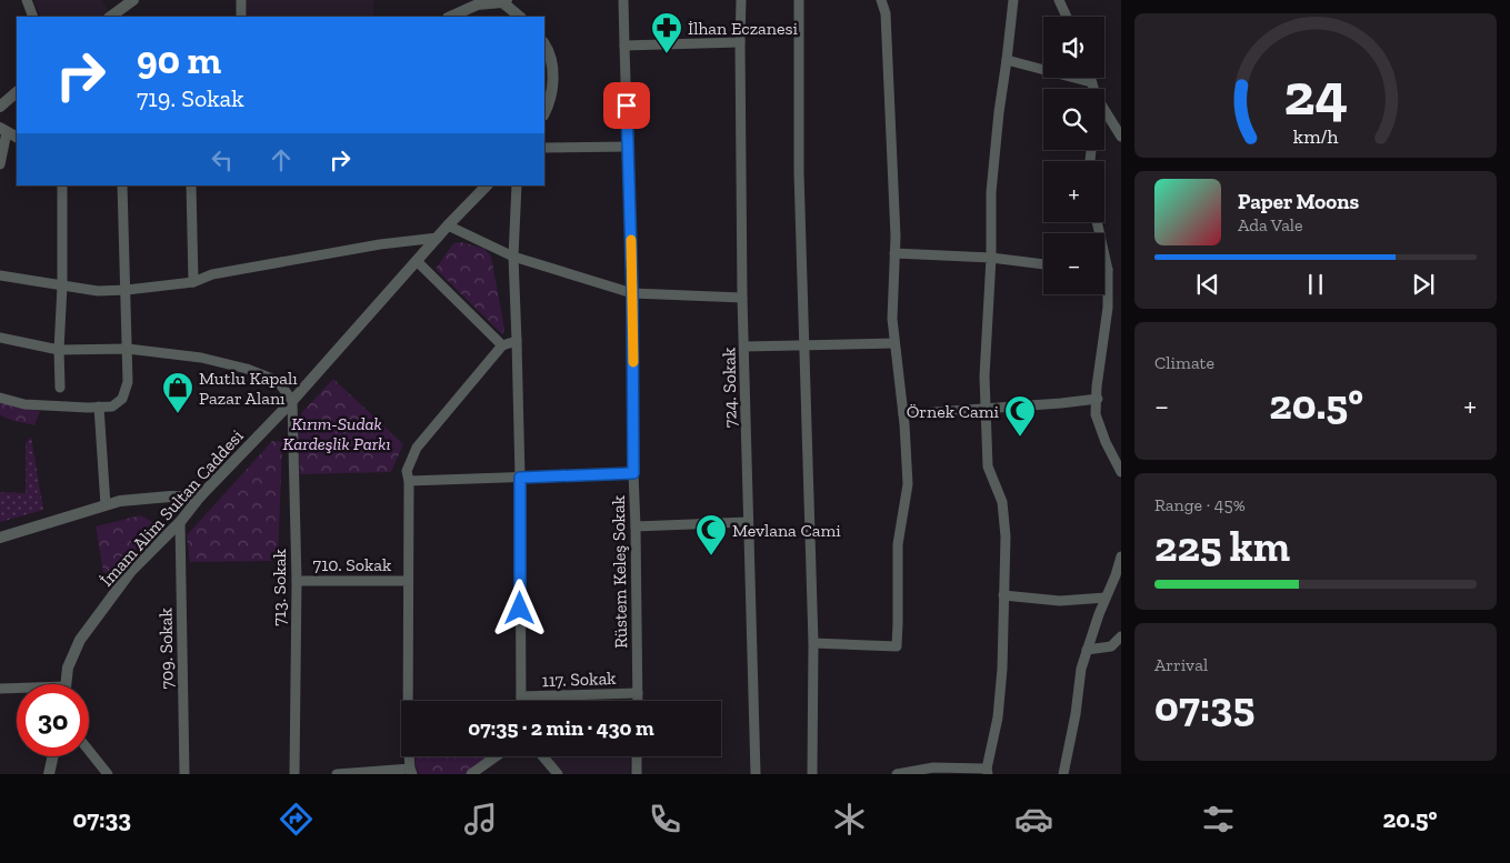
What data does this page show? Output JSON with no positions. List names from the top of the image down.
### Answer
{
  "streets": {
    "street": [
      "724. Sokak",
      "İmam Alim Sultan Caddesi",
      "710. Sokak",
      "Rüstem Keleş Sokak",
      "713. Sokak",
      "709. Sokak",
      "117. Sokak"
    ]
  },
  "crossings": [
    ["İmam Alim Sultan Caddesi", "713. Sokak"],
    ["İmam Alim Sultan Caddesi", "709. Sokak"],
    ["710. Sokak", "713. Sokak"],
    ["Rüstem Keleş Sokak", "117. Sokak"]
  ],
  "parks": ["Kırım-Sudak Kardeşlik Parkı"],
  "places": {
    "pharmacy": ["İlhan Eczanesi"],
    "shop": ["Mutlu Kapalı Pazar Alanı"],
    "mosque": ["Örnek Cami", "Mevlana Cami"]
  },
  "page": {
    "map_buttons": ["+", "−"],
    "turn": ["90 m", "719. Sokak"],
    "song": ["Paper Moons", "Ada Vale"],
    "tile": [
      "Climate",
      ["Range · 45%", "225 km"],
      ["Arrival", "07:35"]
    ],
    "heat": ["−", "20.5°", "+"],
    "limit": "30",
    "trip": "07:35 · 2 min · 430 m",
    "tabs": ["07:33", "20.5°"],
    "gauge": ["24", "km/h"]
  }
}
